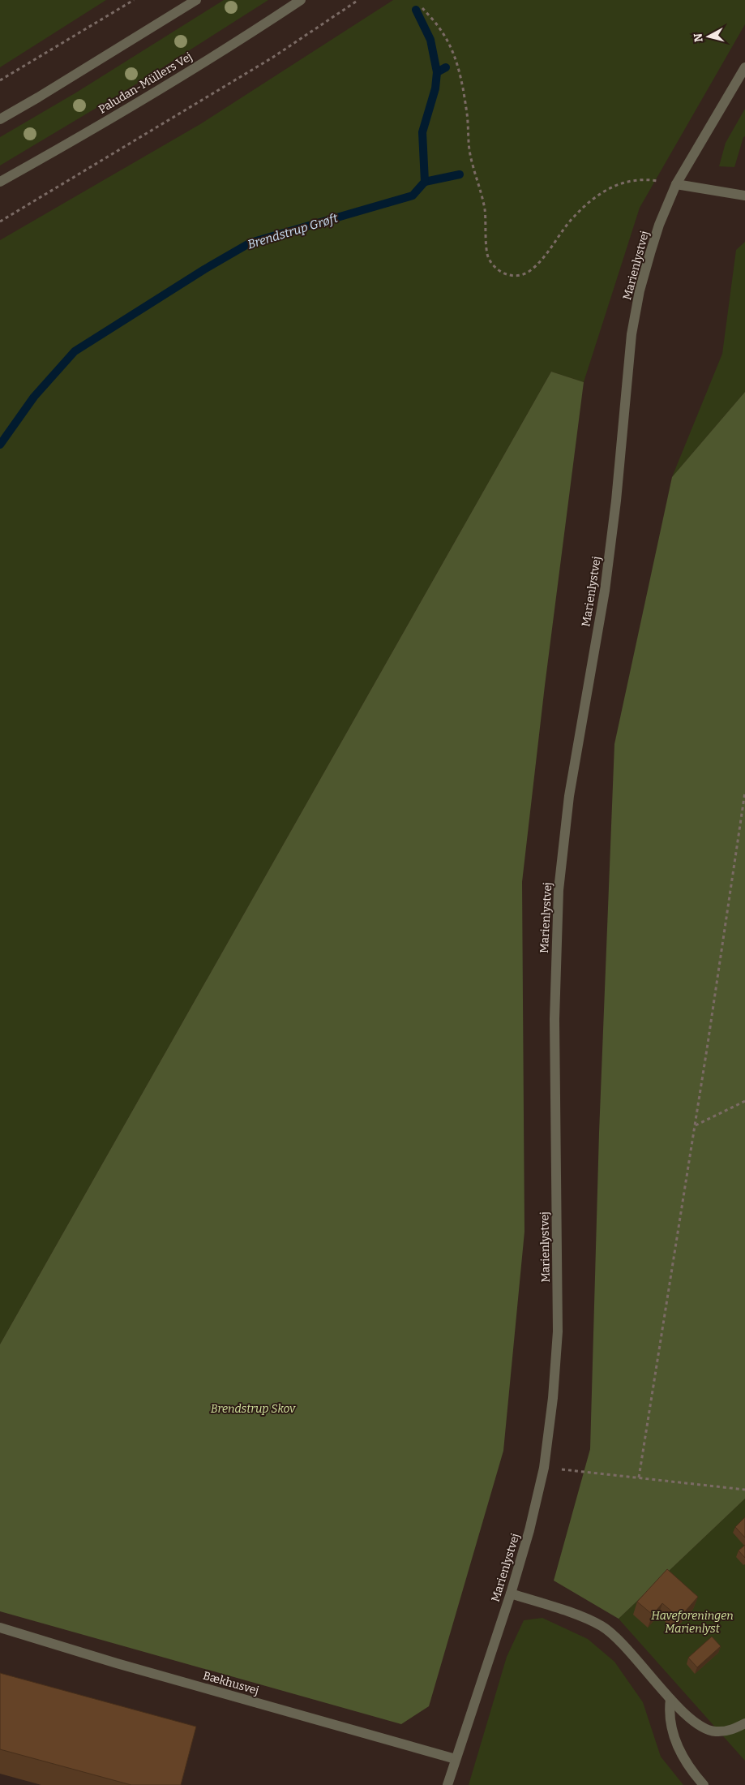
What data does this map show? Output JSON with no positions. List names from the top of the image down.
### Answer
{
  "streets": {
    "street": ["Paludan-Müllers Vej", "Marienlystvej", "Bækhusvej"]
  },
  "crossings": [
    ["Marienlystvej", "Bækhusvej"]
  ],
  "water": ["Brendstrup Grøft"],
  "parks": ["Brendstrup Skov", "Haveforeningen Marienlyst"],
  "north": "left"
}
